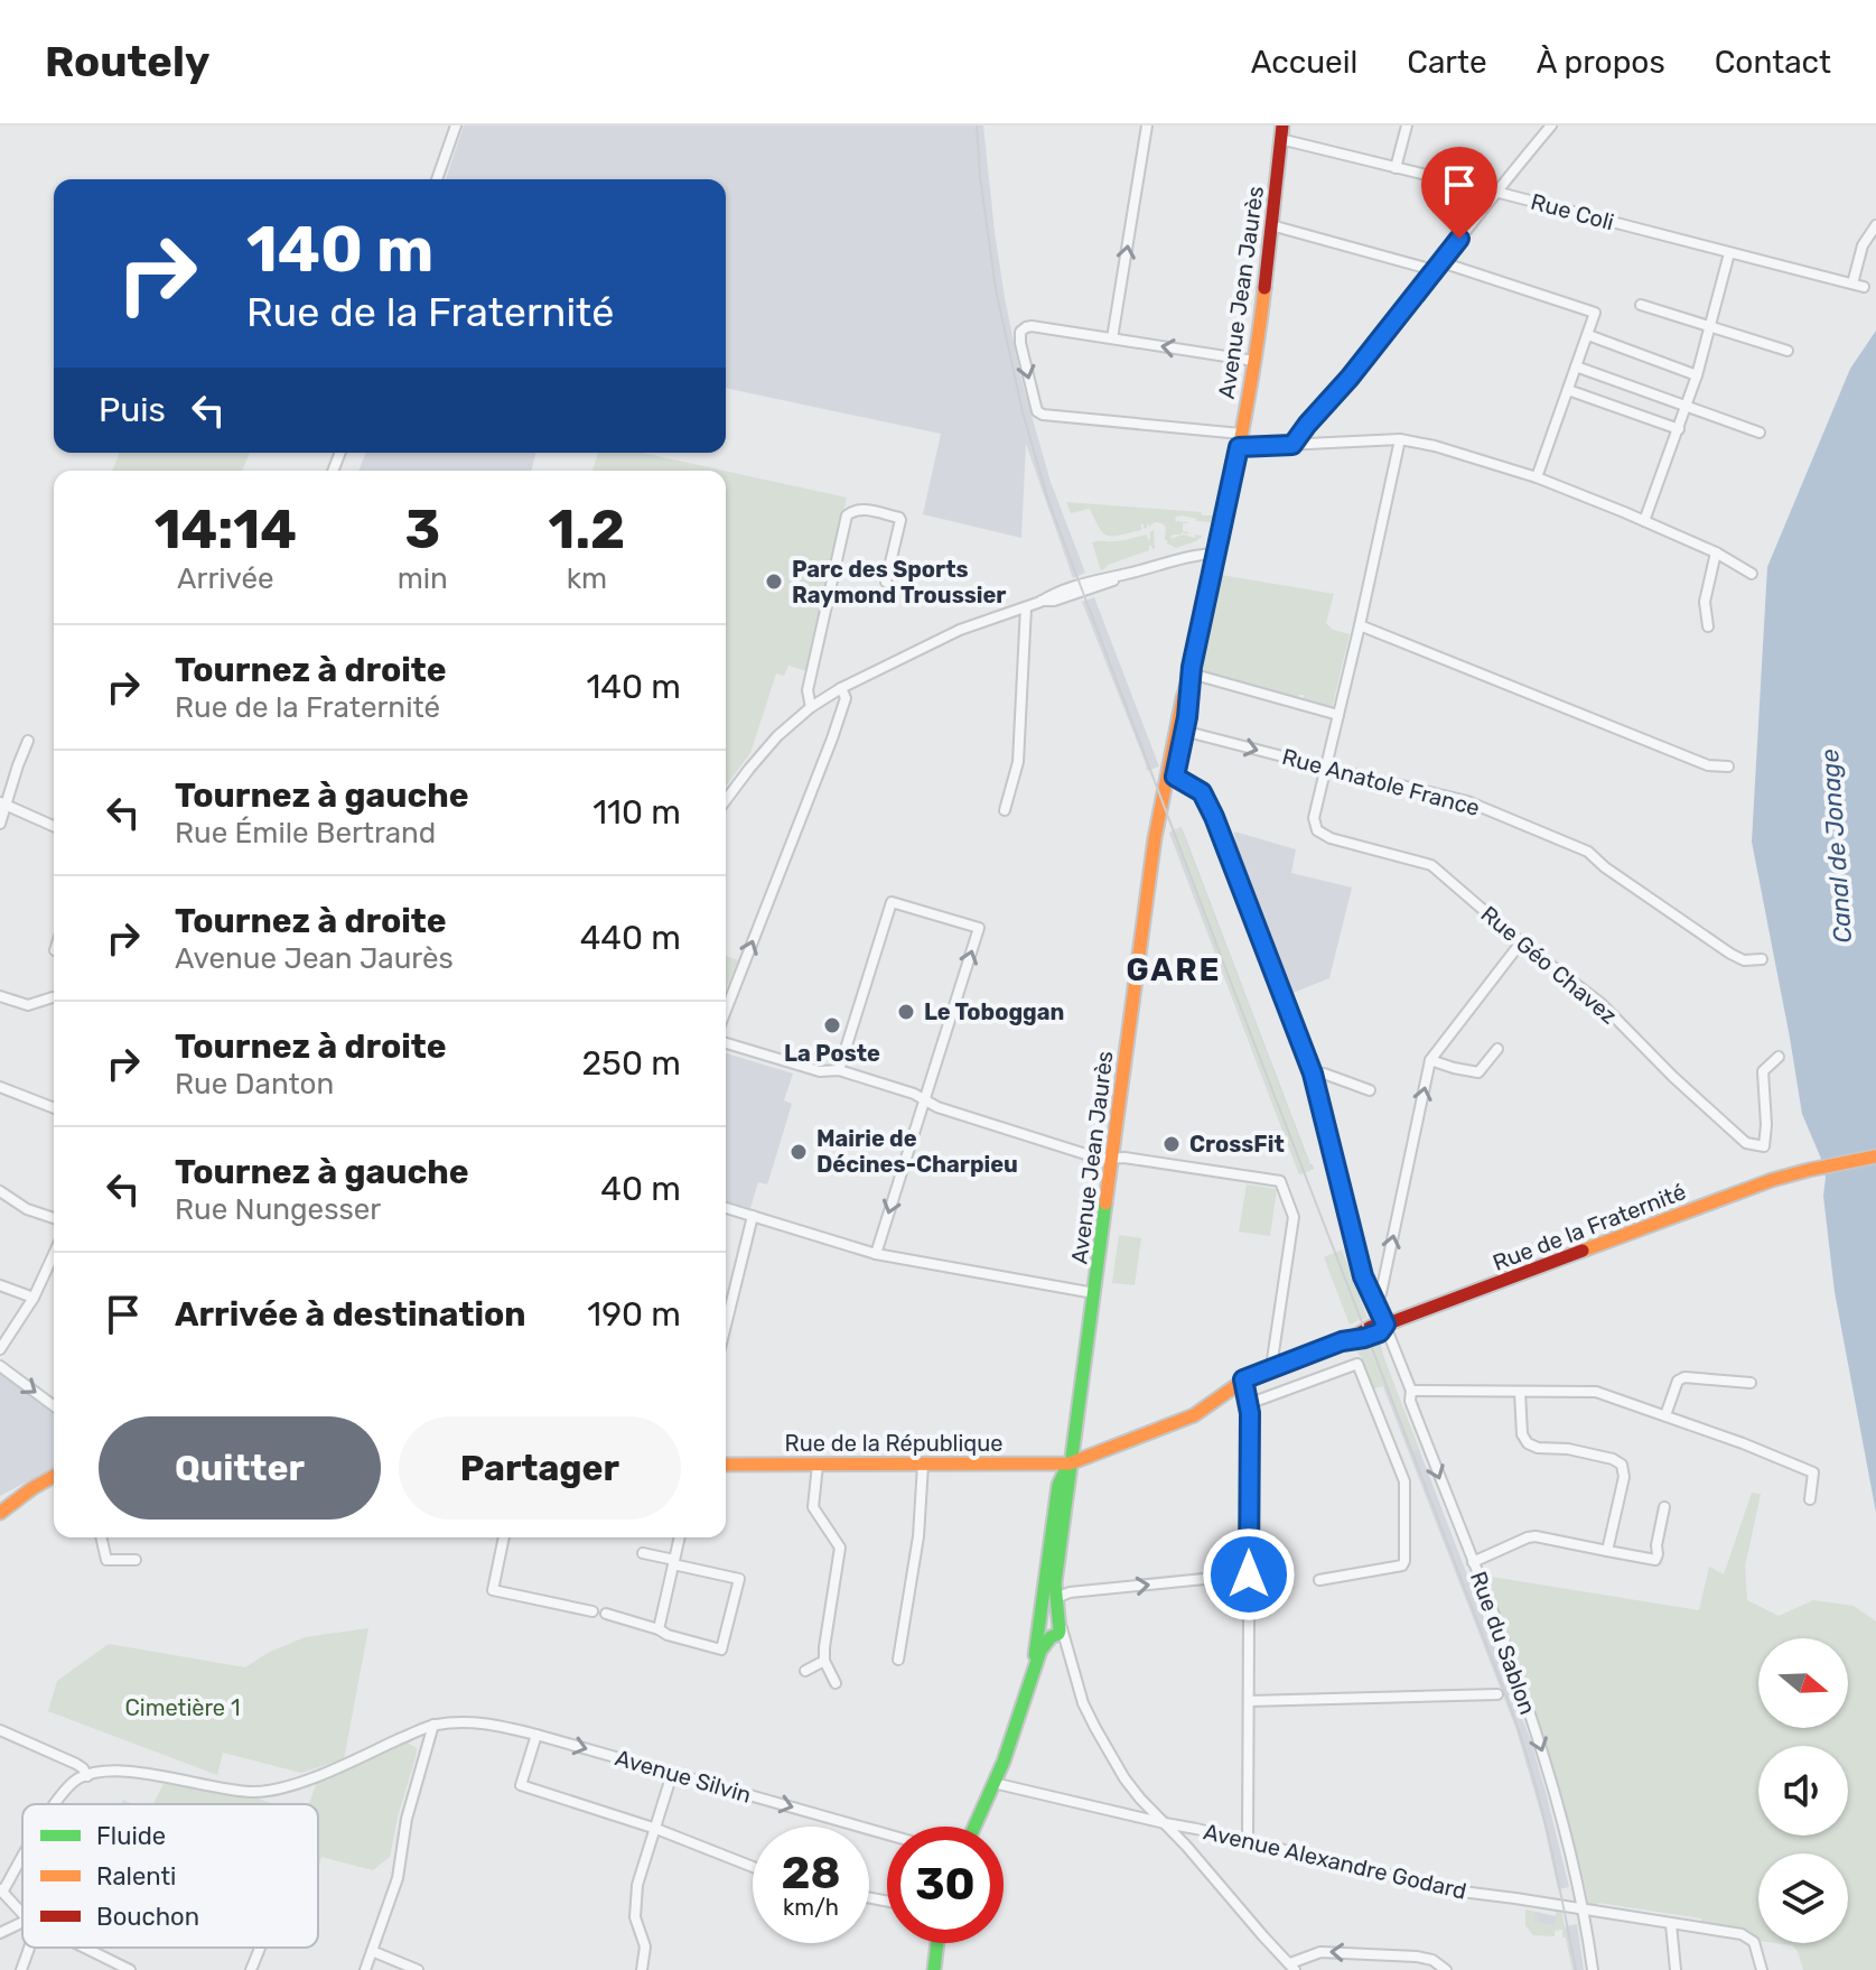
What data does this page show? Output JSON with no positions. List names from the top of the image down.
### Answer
{
  "streets": {
    "main road": ["Avenue Jean Jaurès", "Rue de la Fraternité", "Rue de la République"],
    "street": [
      "Rue Coli",
      "Rue Anatole France",
      "Rue Géo Chavez",
      "Rue du Sablon",
      "Avenue Silvin",
      "Avenue Alexandre Godard"
    ]
  },
  "crossings": [
    ["Rue Coli", "Avenue Jean Jaurès"],
    ["Avenue Jean Jaurès", "Rue Anatole France"],
    ["Avenue Jean Jaurès", "Rue de la Fraternité"],
    ["Avenue Jean Jaurès", "Rue de la République"],
    ["Avenue Jean Jaurès", "Rue du Sablon"],
    ["Avenue Jean Jaurès", "Avenue Alexandre Godard"],
    ["Rue Anatole France", "Rue Géo Chavez"],
    ["Rue de la Fraternité", "Rue de la République"],
    ["Rue de la Fraternité", "Rue du Sablon"],
    ["Rue du Sablon", "Avenue Alexandre Godard"]
  ],
  "one_way": ["Rue du Sablon", "Avenue Silvin"],
  "districts": ["GARE"],
  "water": ["Canal de Jonage"],
  "parks": ["Cimetière 1"],
  "places": [
    "Parc des Sports Raymond Troussier",
    "Le Toboggan",
    "La Poste",
    "CrossFit",
    "Mairie de Décines-Charpieu"
  ],
  "legend": ["Fluide", "Ralenti", "Bouchon"],
  "north": "right",
  "page": {
    "header": "Routely",
    "nav": [
      "Accueil",
      "Carte",
      "À propos",
      "Contact"
    ],
    "turn": ["140 m", "Rue de la Fraternité"],
    "then": "Puis",
    "eta": [
      "14:14",
      "Arrivée",
      "3",
      "min",
      "1.2",
      "km"
    ],
    "list": [
      {
        "name": "Tournez à droite",
        "note": "Rue de la Fraternité",
        "value": "140 m"
      },
      {
        "name": "Tournez à gauche",
        "note": "Rue Émile Bertrand",
        "value": "110 m"
      },
      {
        "name": "Tournez à droite",
        "note": "Avenue Jean Jaurès",
        "value": "440 m"
      },
      {
        "name": "Tournez à droite",
        "note": "Rue Danton",
        "value": "250 m"
      },
      {
        "name": "Tournez à gauche",
        "note": "Rue Nungesser",
        "value": "40 m"
      },
      {
        "name": "Arrivée à destination",
        "value": "190 m"
      }
    ],
    "buttons": ["Quitter", "Partager"],
    "speed": "28 km/h",
    "limit": "30"
  }
}
